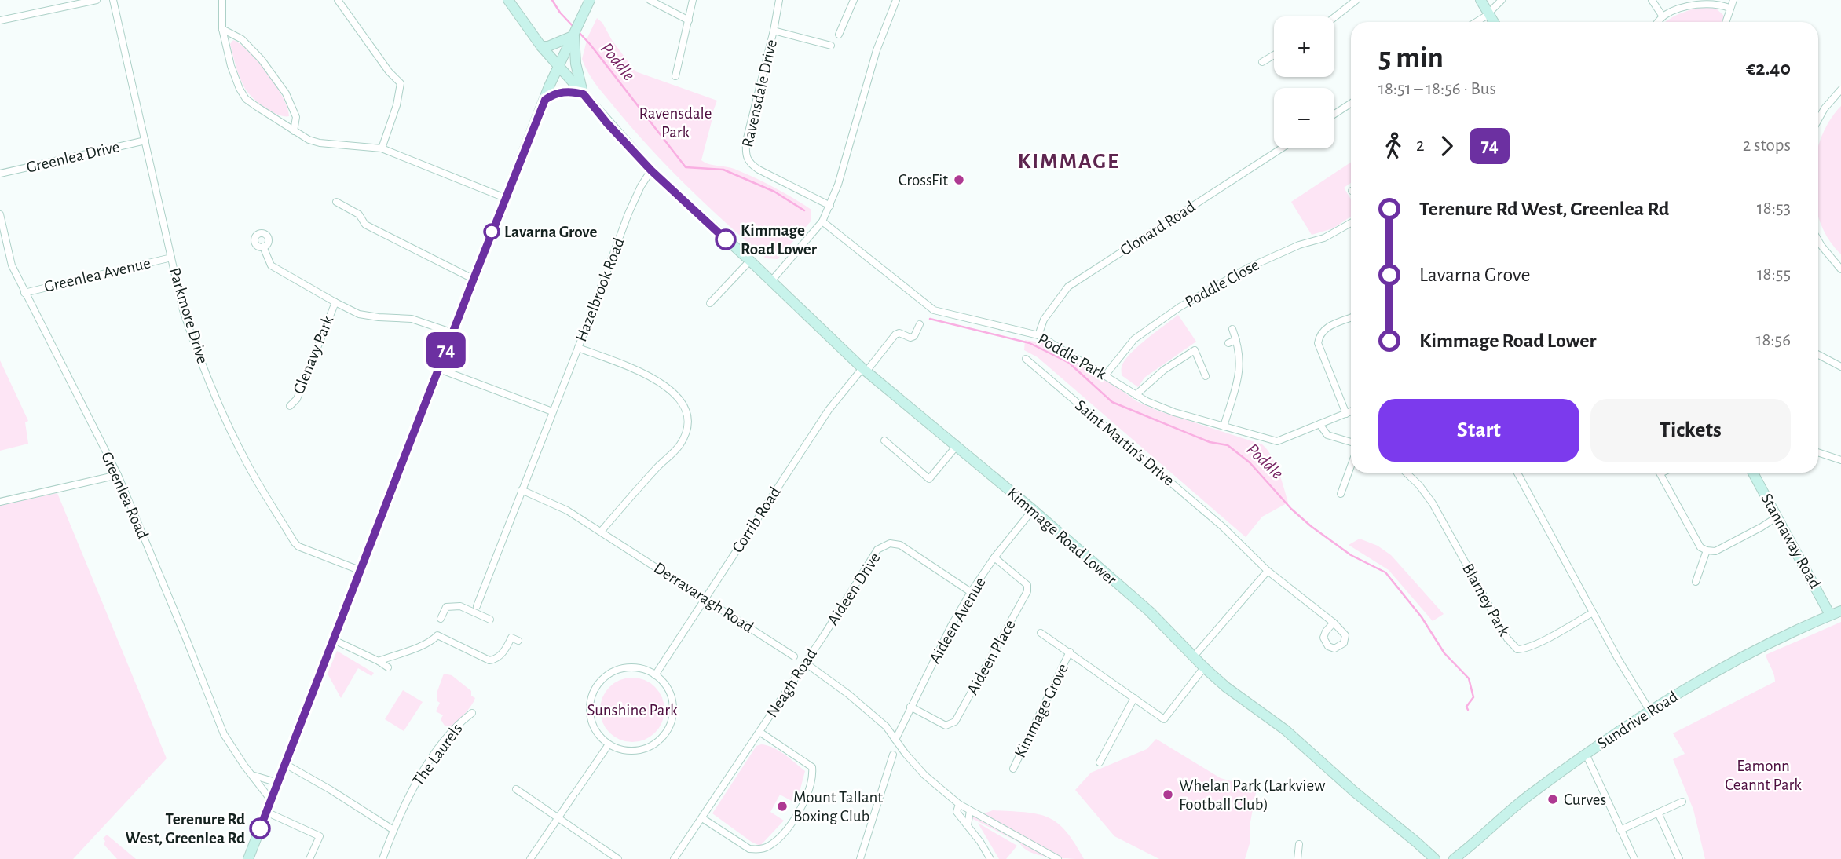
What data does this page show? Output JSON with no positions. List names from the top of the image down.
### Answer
{
  "streets": {
    "main road": ["Kimmage Road Lower", "Stannaway Road", "Sundrive Road"],
    "street": [
      "Ravensdale Drive",
      "Greenlea Drive",
      "Clonard Road",
      "Greenlea Avenue",
      "Poddle Close",
      "Hazelbrook Road",
      "Parkmore Drive",
      "Glenavy Park",
      "Poddle Park",
      "Saint Martin's Drive",
      "Greenlea Road",
      "Corrib Road",
      "Aideen Drive",
      "Derravaragh Road",
      "Blarney Park",
      "Aideen Avenue",
      "Aideen Place",
      "Neagh Road",
      "Kimmage Grove",
      "The Laurels"
    ]
  },
  "crossings": [
    ["Greenlea Drive", "Parkmore Drive"],
    ["Clonard Road", "Poddle Park"],
    ["Greenlea Avenue", "Parkmore Drive"],
    ["Greenlea Avenue", "Greenlea Road"],
    ["Poddle Close", "Poddle Park"],
    ["Hazelbrook Road", "Kimmage Road Lower"],
    ["Hazelbrook Road", "Derravaragh Road"],
    ["Corrib Road", "Kimmage Road Lower"],
    ["Corrib Road", "Derravaragh Road"],
    ["Kimmage Road Lower", "Aideen Avenue"],
    ["Kimmage Road Lower", "Kimmage Grove"],
    ["Stannaway Road", "Sundrive Road"],
    ["Aideen Drive", "Aideen Avenue"],
    ["Aideen Drive", "Neagh Road"],
    ["Aideen Avenue", "Aideen Place"]
  ],
  "districts": ["KIMMAGE"],
  "water": ["Poddle"],
  "parks": ["Ravensdale Park", "Sunshine Park", "Eamonn Ceannt Park"],
  "places": [
    "CrossFit",
    "Lavarna Grove",
    "Kimmage Road Lower",
    "Whelan Park (Larkview Football Club)",
    "Curves",
    "Mount Tallant Boxing Club",
    "Terenure Rd West, Greenlea Rd"
  ],
  "lines": ["bus line 74"],
  "page": {
    "on_map": "74",
    "map_buttons": ["+", "−"],
    "heading": ["5 min", "18:51 – 18:56 · Bus", "€2.40"],
    "legs": ["2", "74", "2 stops"],
    "list": [
      {
        "name": "Terenure Rd West, Greenlea Rd",
        "value": "18:53"
      },
      {
        "name": "Lavarna Grove",
        "value": "18:55"
      },
      {
        "name": "Kimmage Road Lower",
        "value": "18:56"
      }
    ],
    "buttons": ["Start", "Tickets"]
  }
}
